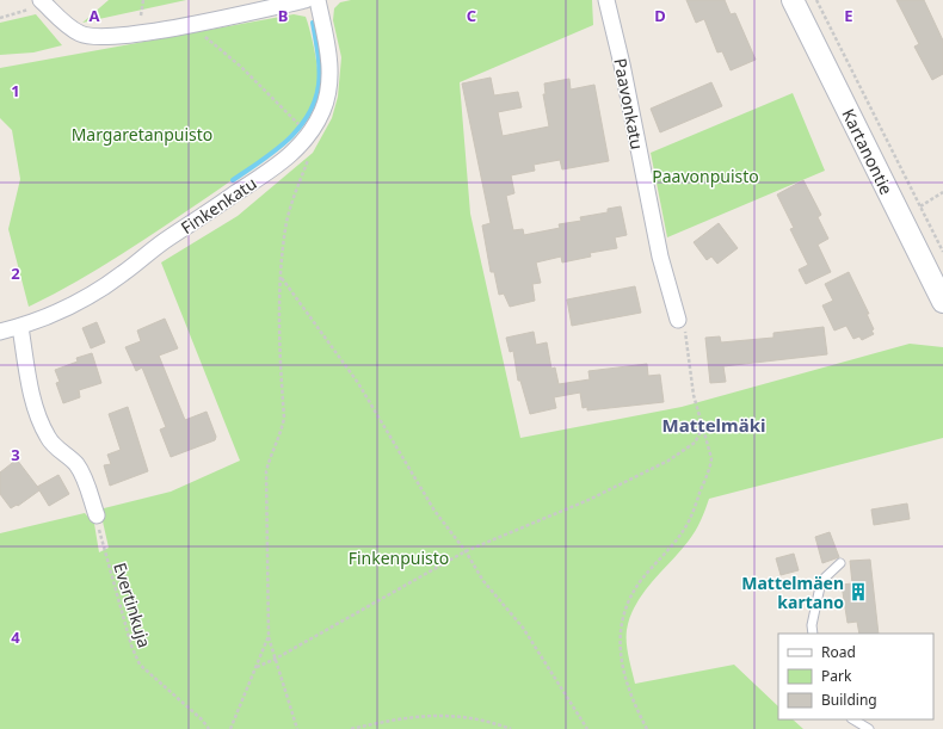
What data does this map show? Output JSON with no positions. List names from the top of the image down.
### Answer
{
  "streets": {
    "street": ["Paavonkatu", "Kartanontie", "Finkenkatu"],
    "path": ["Evertinkuja"]
  },
  "districts": ["Mattelmäki"],
  "parks": ["Margaretanpuisto", "Paavonpuisto", "Finkenpuisto"],
  "places": {
    "building": ["Mattelmäen kartano"]
  },
  "legend": ["Road", "Park", "Building"],
  "grid": {
    "columns": [
      "A",
      "B",
      "C",
      "D",
      "E"
    ],
    "rows": [
      "1",
      "2",
      "3",
      "4"
    ]
  }
}
